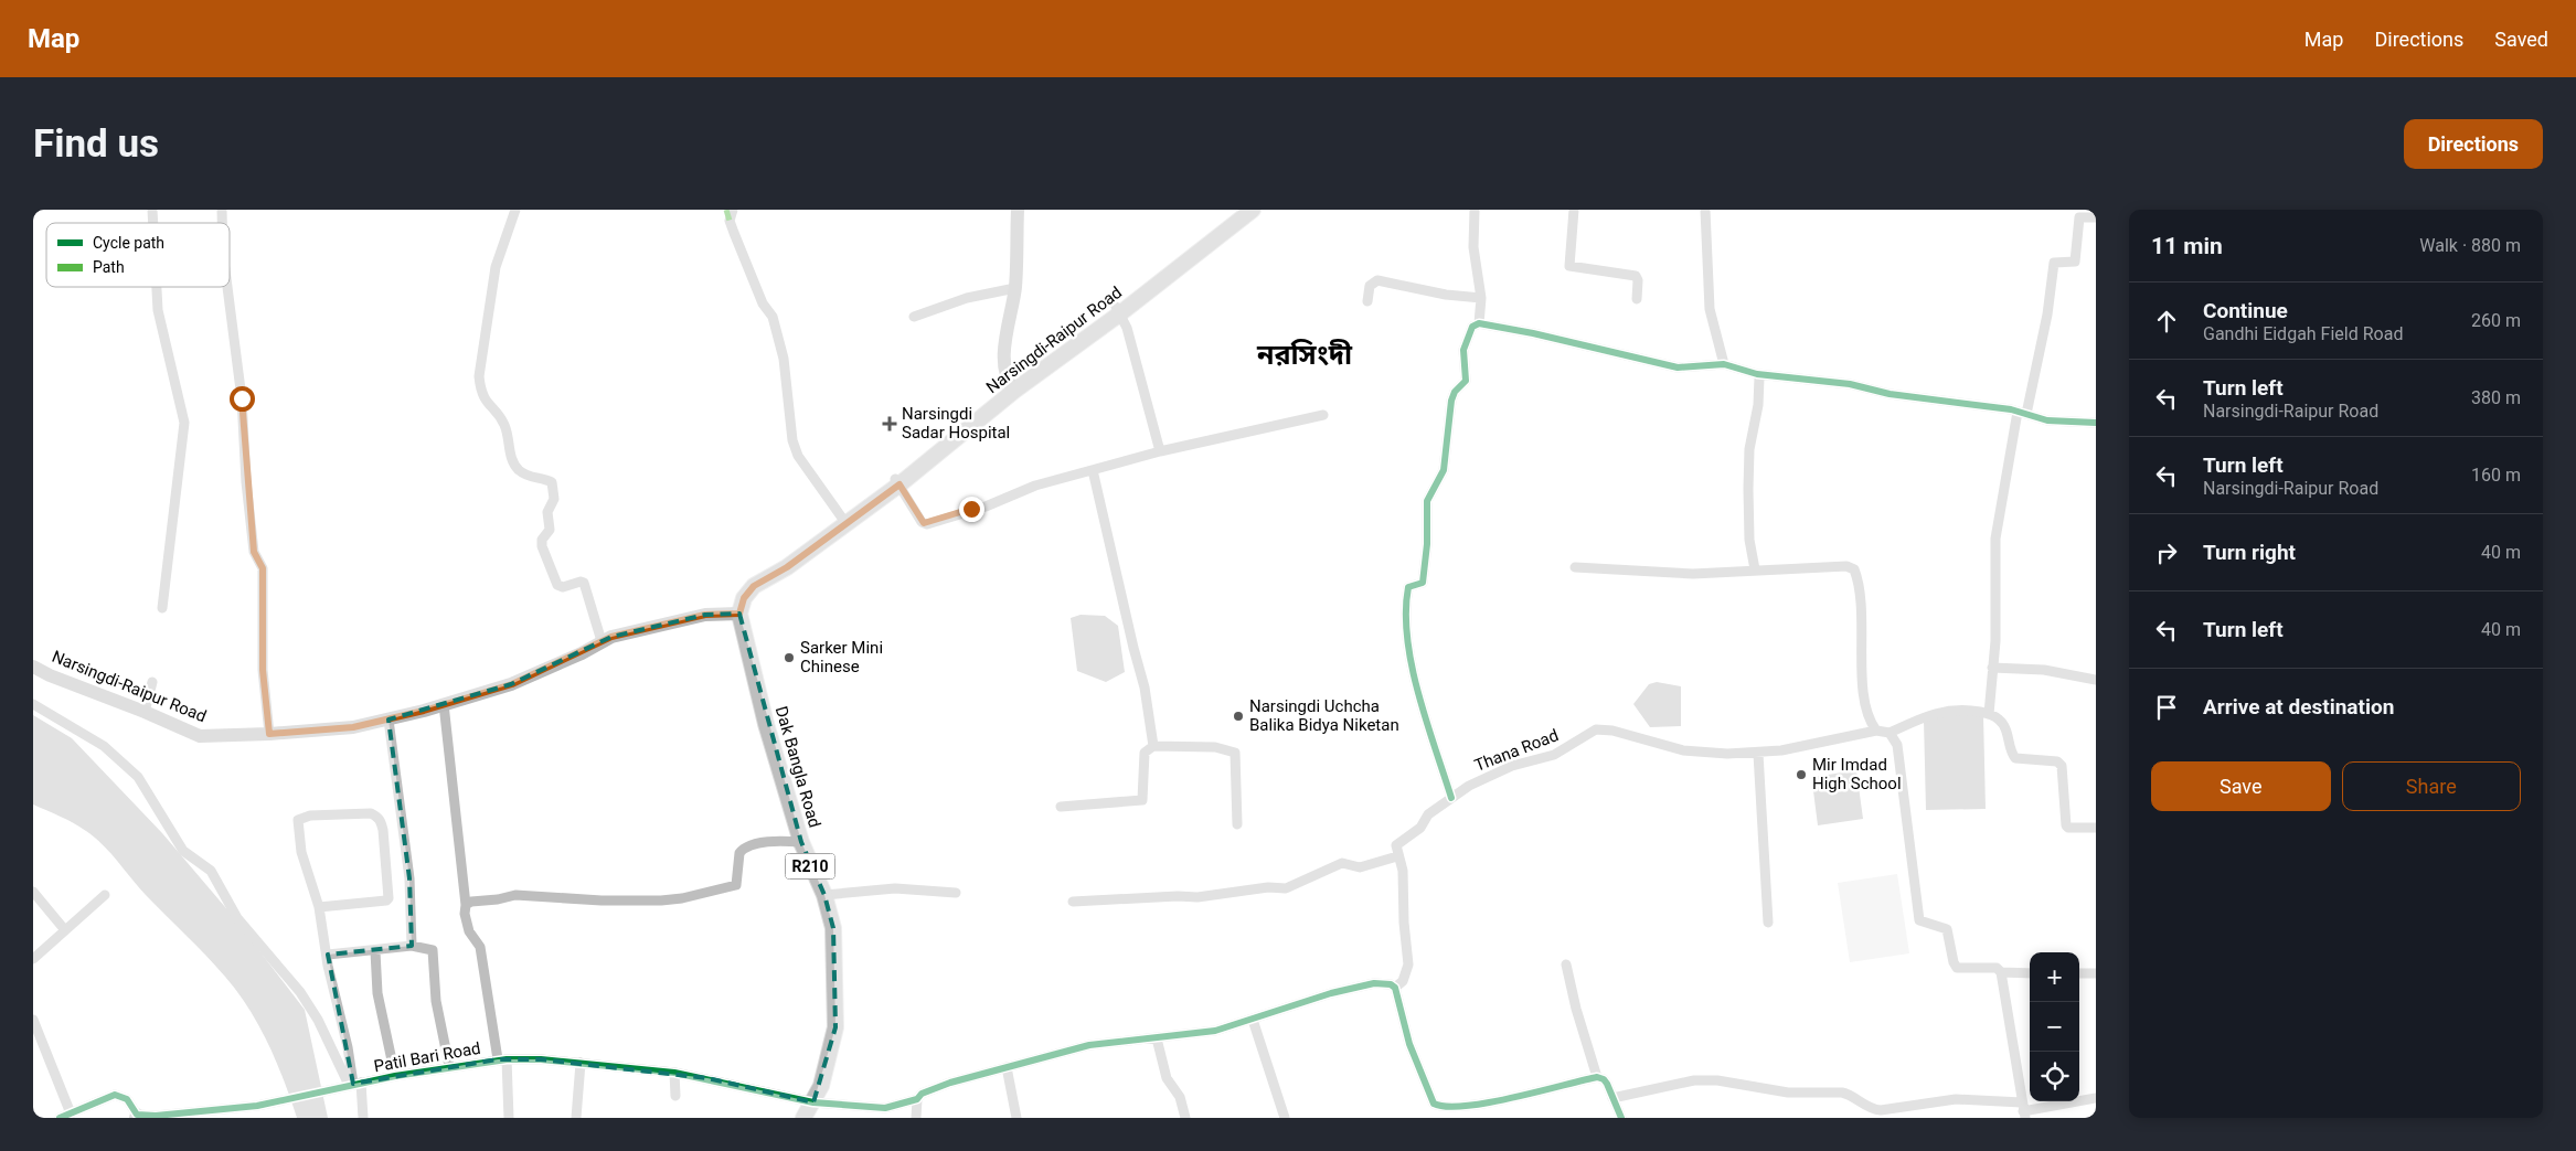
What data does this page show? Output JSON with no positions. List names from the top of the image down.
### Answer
{
  "streets": {
    "main road": ["Narsingdi-Raipur Road", "Dak Bangla Road", "R210"],
    "street": ["Thana Road", "Patil Bari Road"]
  },
  "crossings": [
    ["Narsingdi-Raipur Road", "Dak Bangla Road"],
    ["Dak Bangla Road", "Patil Bari Road"]
  ],
  "districts": ["নরসিংদী"],
  "places": {
    "health": ["Narsingdi Sadar Hospital"],
    "other": ["Sarker Mini Chinese", "Narsingdi Uchcha Balika Bidya Niketan", "Mir Imdad High School"]
  },
  "legend": ["Cycle path", "Path"],
  "page": {
    "header": "Map",
    "nav": ["Map", "Directions", "Saved"],
    "buttons": [
      "Directions",
      ["Save", "Share"]
    ],
    "title": "Find us",
    "heading": ["11 min", "Walk · 880 m"],
    "list": [
      ["Continue", "Gandhi Eidgah Field Road", "260 m"],
      ["Turn left", "Narsingdi-Raipur Road", "380 m"],
      ["Turn left", "Narsingdi-Raipur Road", "160 m"],
      ["Turn right", "40 m"],
      ["Turn left", "40 m"],
      "Arrive at destination"
    ],
    "map_buttons": ["+", "−"]
  }
}
